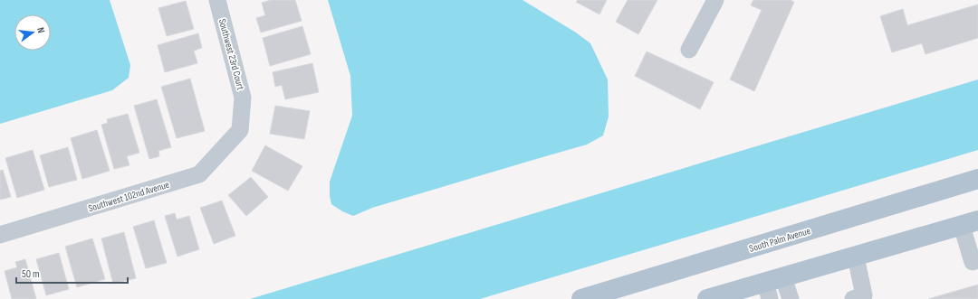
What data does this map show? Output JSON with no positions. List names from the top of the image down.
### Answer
{
  "streets": {
    "main road": ["South Palm Avenue"],
    "street": ["Southwest 23rd Court", "Southwest 102nd Avenue"]
  },
  "crossings": [
    ["Southwest 23rd Court", "Southwest 102nd Avenue"]
  ],
  "scale_bar": "50 m",
  "north": "right"
}
